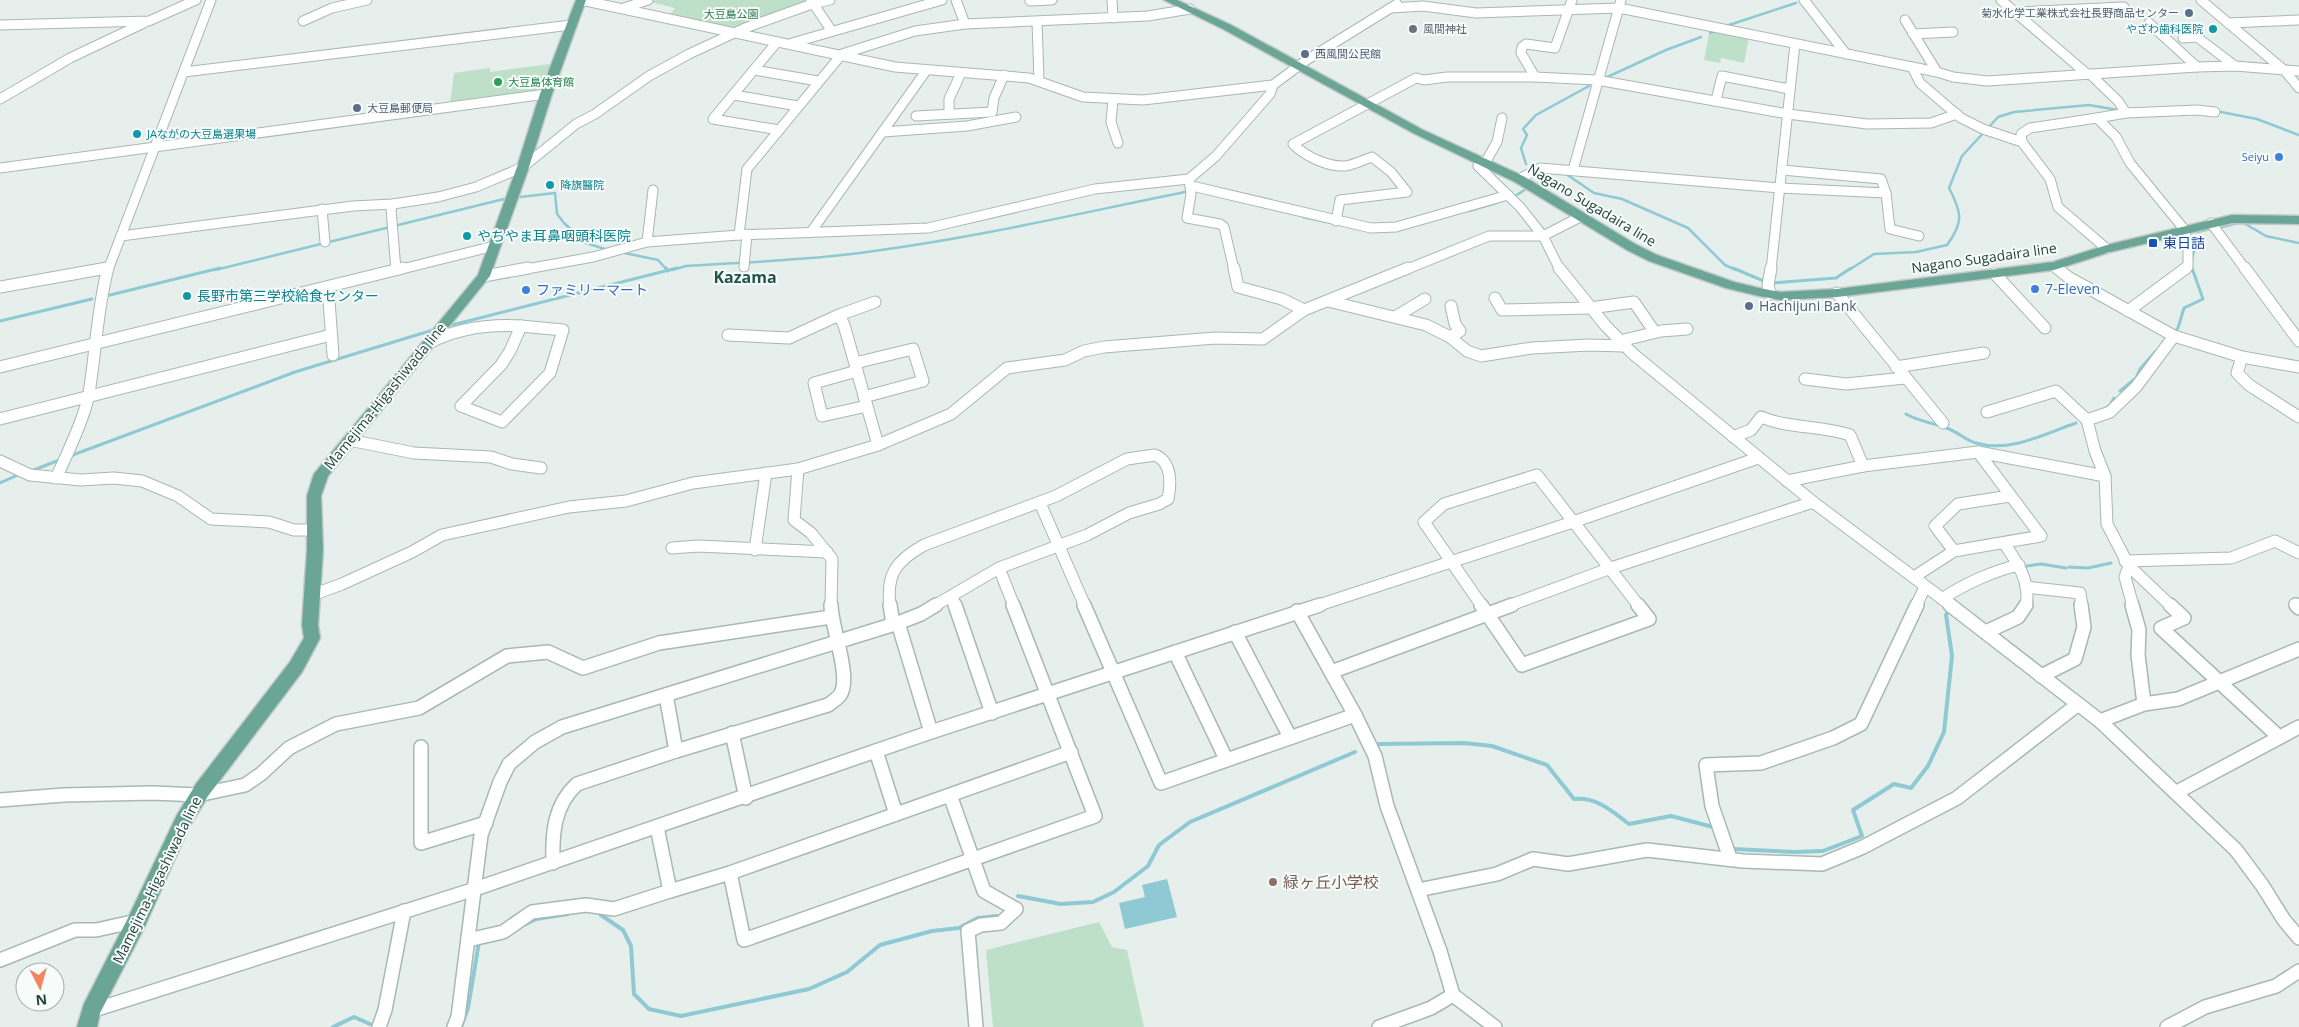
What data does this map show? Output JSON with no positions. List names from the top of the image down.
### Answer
{
  "streets": {
    "main road": ["Nagano Sugadaira line", "Mamejima-Higashiwada line"]
  },
  "districts": ["Kazama"],
  "parks": ["大豆島公園"],
  "places": {
    "other": [
      "菊水化学工業株式会社長野商品センター",
      "風間神社",
      "やざわ歯科医院",
      "西風間公民館",
      "大豆島体育館",
      "大豆島郵便局",
      "JAながの大豆島選果場",
      "Seiyu",
      "降旗醫院",
      "やちやま耳鼻咽頭科医院",
      "7-Eleven",
      "ファミリーマート",
      "長野市第三学校給食センター",
      "Hachijuni Bank",
      "緑ヶ丘小学校"
    ],
    "transit": ["東日詰"]
  },
  "north": "bottom"
}
